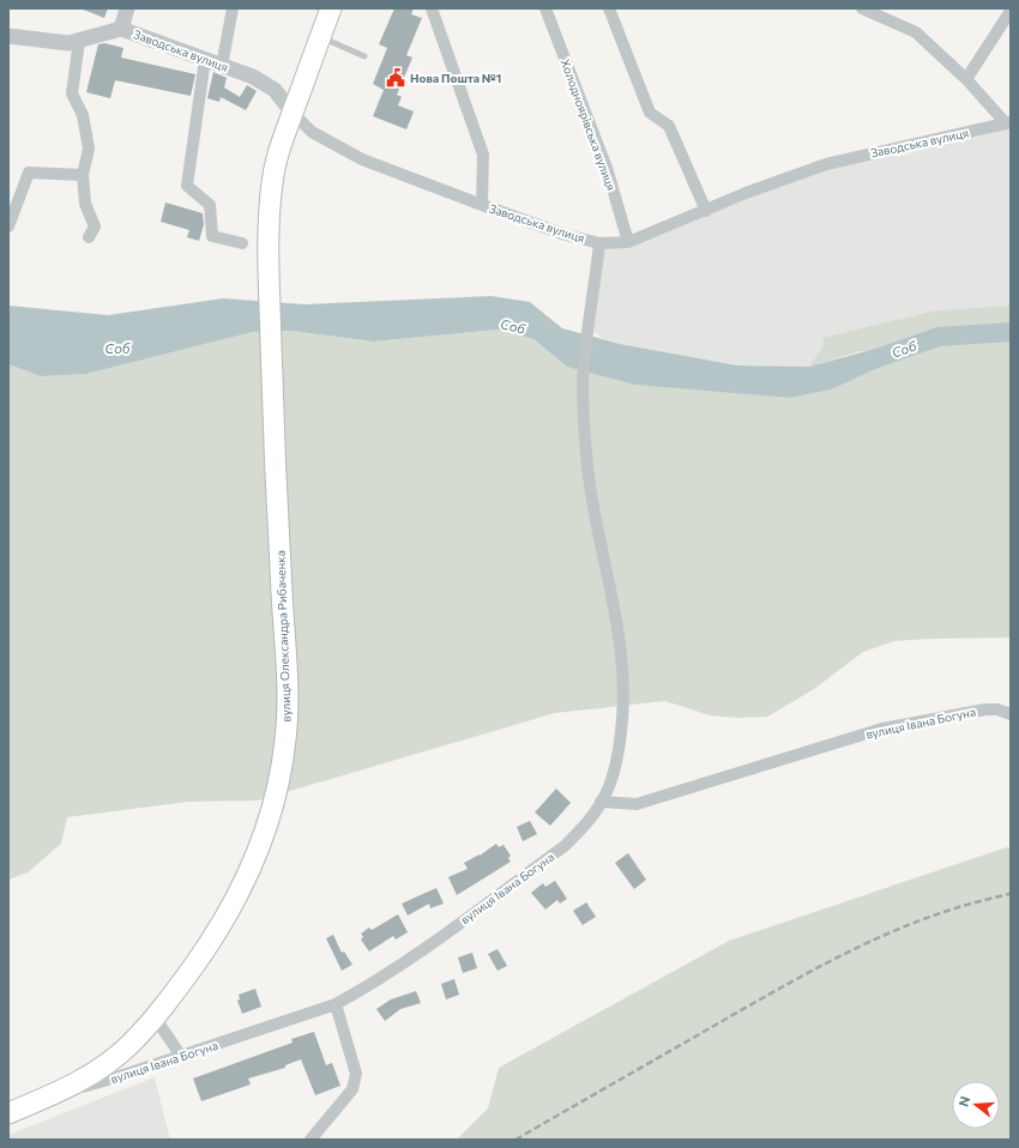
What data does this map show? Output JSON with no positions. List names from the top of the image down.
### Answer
{
  "streets": {
    "highway": ["вулиця Олександра Рибаченка", "вулиця Івана Богуна"],
    "street": ["Заводська вулиця", "Холодноярівська вулиця"]
  },
  "crossings": [
    ["Заводська вулиця", "Холодноярівська вулиця"],
    ["Заводська вулиця", "вулиця Олександра Рибаченка"],
    ["вулиця Олександра Рибаченка", "вулиця Івана Богуна"]
  ],
  "water": ["Соб"],
  "places": {
    "public building": ["Нова Пошта №1"]
  },
  "north": "left"
}
